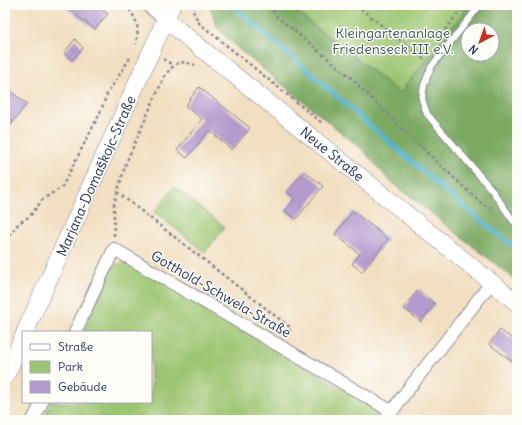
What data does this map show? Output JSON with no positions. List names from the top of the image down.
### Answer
{
  "streets": {
    "street": ["Neue Straße", "Marjana-Domaškojc-Straße", "Gotthold-Schwela-Straße"]
  },
  "crossings": [
    ["Neue Straße", "Marjana-Domaškojc-Straße"],
    ["Neue Straße", "Gotthold-Schwela-Straße"]
  ],
  "parks": ["Kleingartenanlage Friedenseck III e.V."],
  "legend": ["Straße", "Park", "Gebäude"],
  "north": "bottom left"
}
